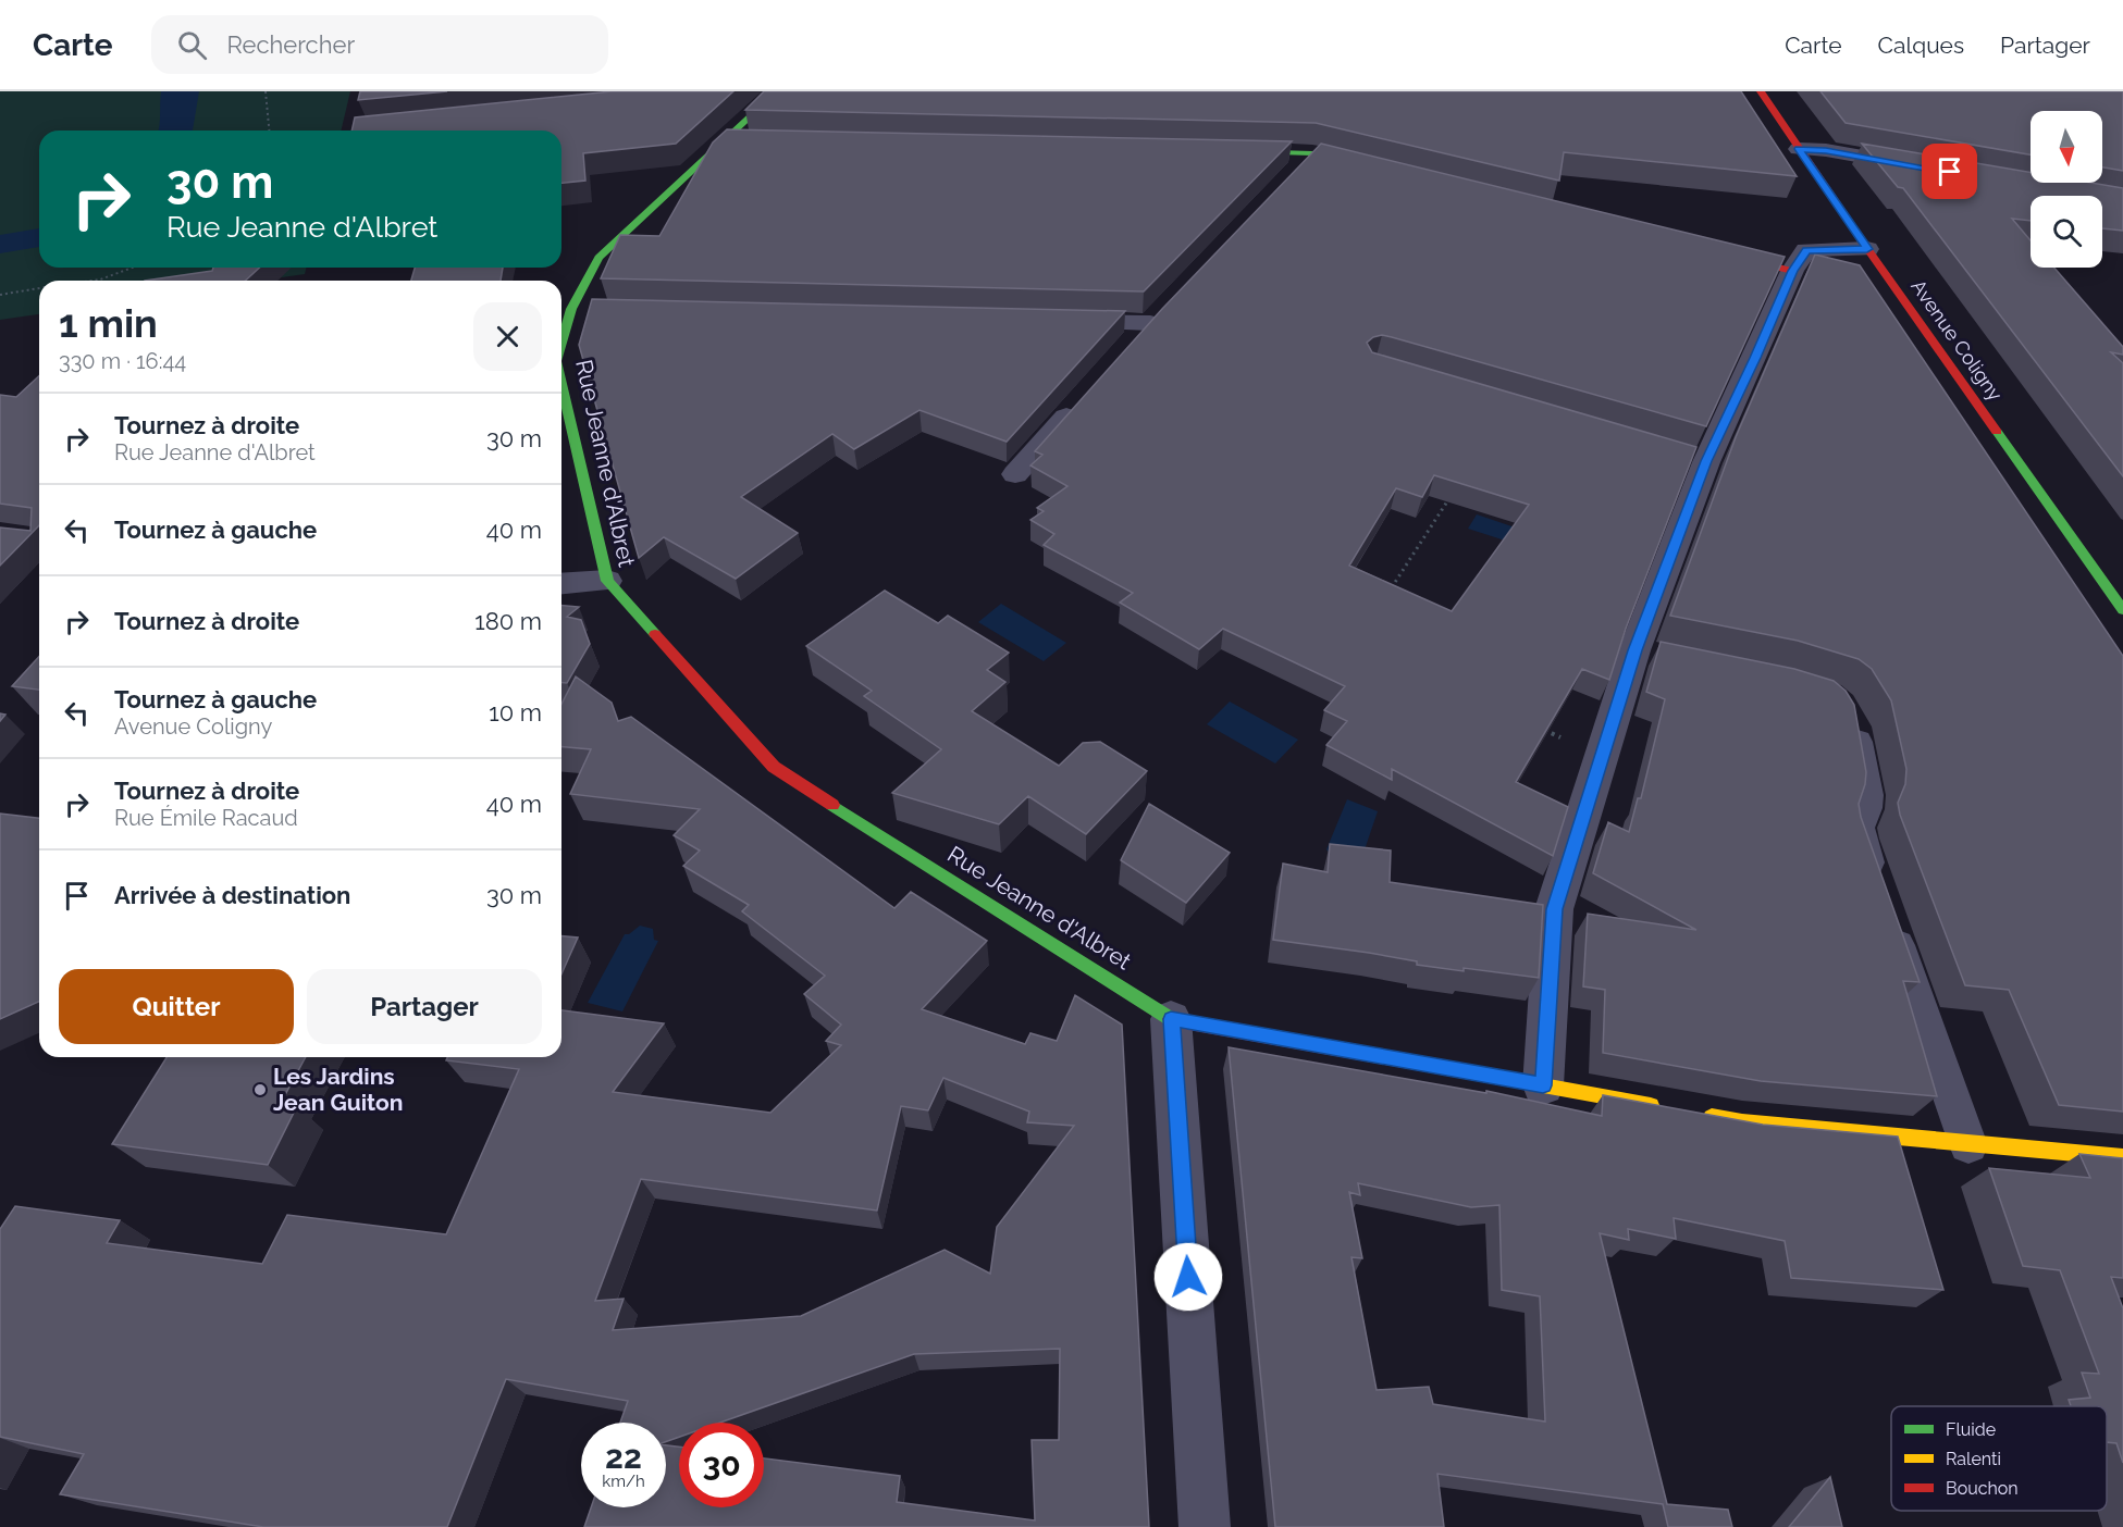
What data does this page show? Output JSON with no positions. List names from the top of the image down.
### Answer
{
  "streets": {
    "street": ["Avenue Coligny", "Rue Jeanne d'Albret"]
  },
  "places": ["Les Jardins Jean Guiton"],
  "legend": ["Fluide", "Ralenti", "Bouchon"],
  "north": "bottom",
  "page": {
    "header": "Carte",
    "search": "Rechercher",
    "nav": ["Carte", "Calques", "Partager"],
    "turn": ["30 m", "Rue Jeanne d'Albret"],
    "heading": ["1 min", "330 m · 16:44"],
    "list": [
      {
        "name": "Tournez à droite",
        "note": "Rue Jeanne d'Albret",
        "value": "30 m"
      },
      {
        "name": "Tournez à gauche",
        "value": "40 m"
      },
      {
        "name": "Tournez à droite",
        "value": "180 m"
      },
      {
        "name": "Tournez à gauche",
        "note": "Avenue Coligny",
        "value": "10 m"
      },
      {
        "name": "Tournez à droite",
        "note": "Rue Émile Racaud",
        "value": "40 m"
      },
      {
        "name": "Arrivée à destination",
        "value": "30 m"
      }
    ],
    "buttons": ["Quitter", "Partager"],
    "speed": "22 km/h",
    "limit": "30"
  }
}
